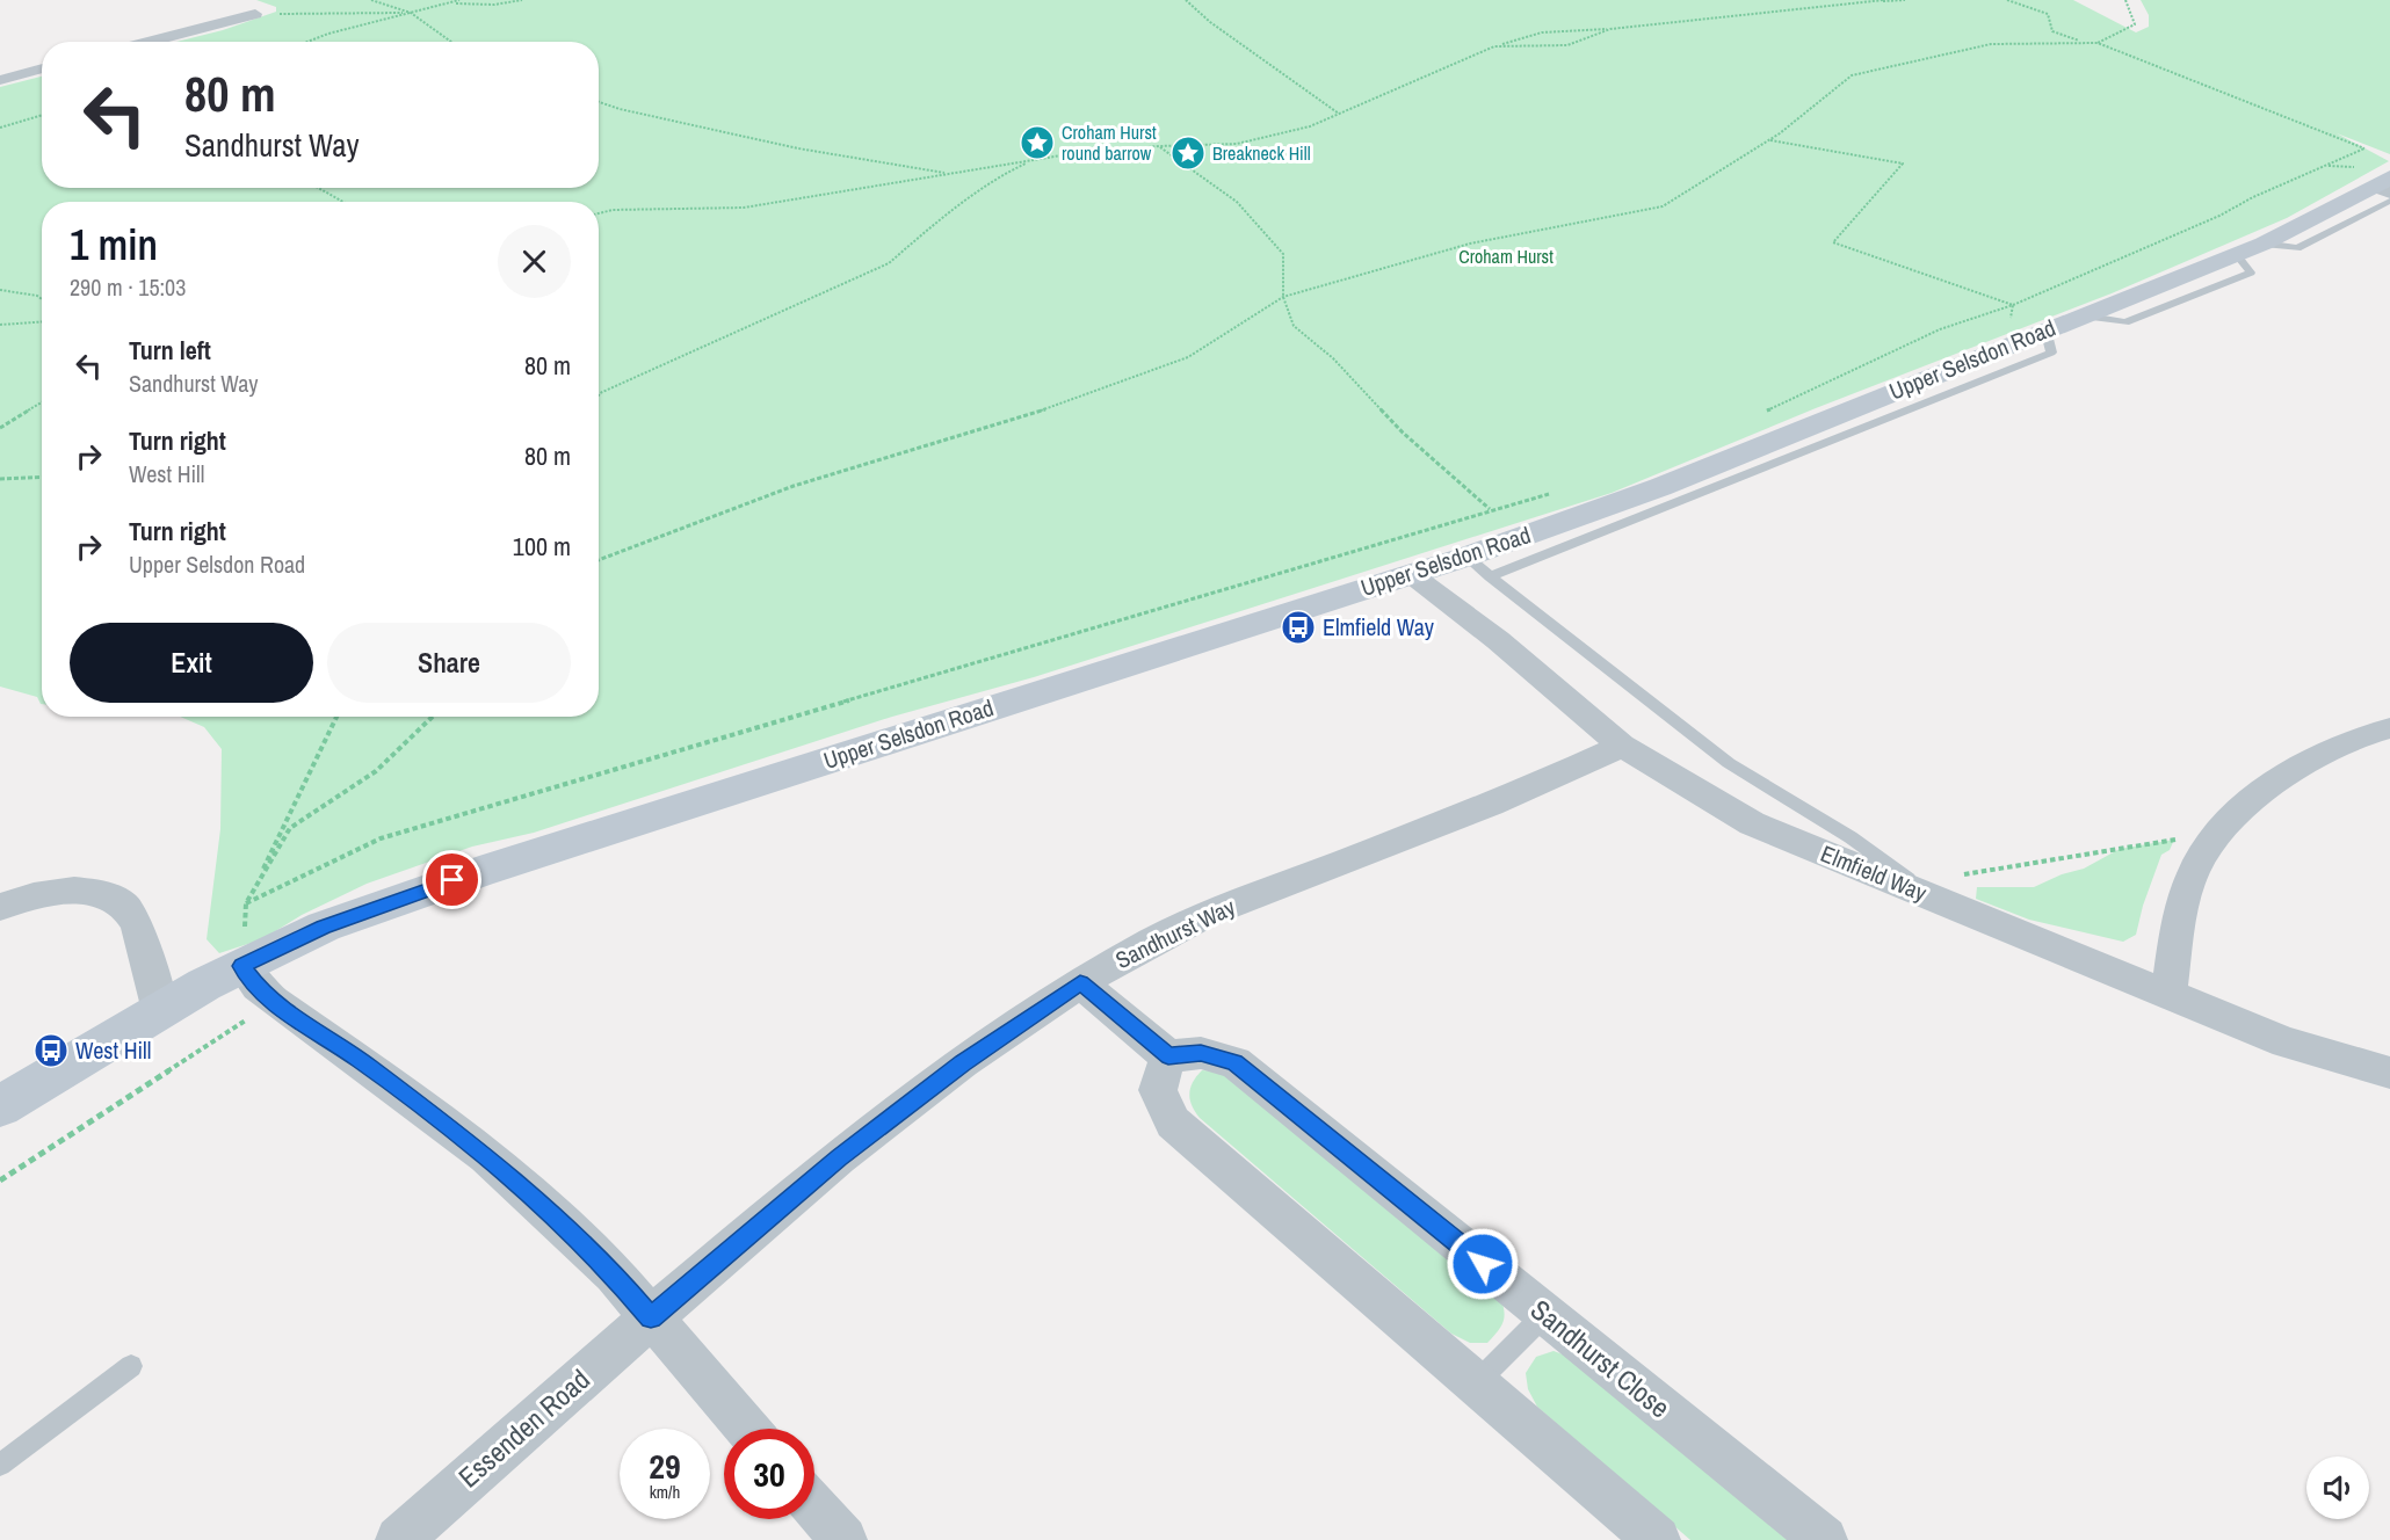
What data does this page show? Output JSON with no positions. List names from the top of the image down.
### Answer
{
  "streets": {
    "main road": ["Upper Selsdon Road"],
    "street": [
      "Elmfield Way",
      "Sandhurst Way",
      "Sandhurst Close",
      "Essenden Road"
    ]
  },
  "crossings": [
    ["Upper Selsdon Road", "Elmfield Way"],
    ["Elmfield Way", "Sandhurst Way"],
    ["Sandhurst Way", "Essenden Road"]
  ],
  "parks": ["Croham Hurst"],
  "places": {
    "place": ["Croham Hurst round barrow", "Breakneck Hill"],
    "bus stop": ["Elmfield Way", "West Hill"]
  },
  "page": {
    "turn": ["80 m", "Sandhurst Way"],
    "heading": ["1 min", "290 m · 15:03"],
    "list": [
      {
        "name": "Turn left",
        "note": "Sandhurst Way",
        "value": "80 m"
      },
      {
        "name": "Turn right",
        "note": "West Hill",
        "value": "80 m"
      },
      {
        "name": "Turn right",
        "note": "Upper Selsdon Road",
        "value": "100 m"
      }
    ],
    "buttons": ["Exit", "Share"],
    "speed": "29 km/h",
    "limit": "30"
  }
}
